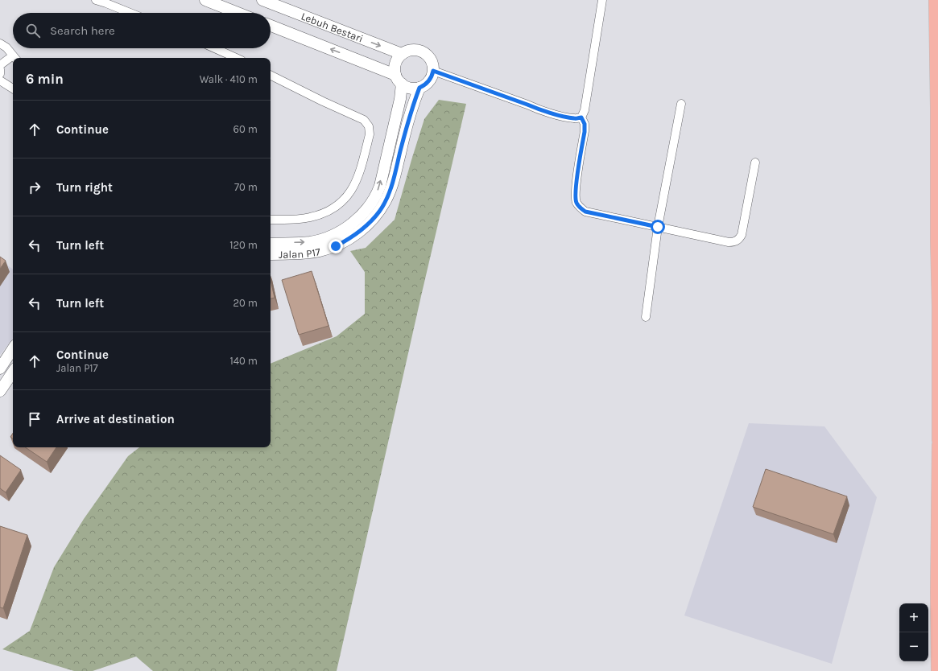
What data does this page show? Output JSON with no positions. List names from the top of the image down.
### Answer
{
  "streets": {
    "street": ["Lebuh Bestari", "Jalan P17"]
  },
  "crossings": [
    ["Lebuh Bestari", "Jalan P17"]
  ],
  "one_way": ["Jalan P17"],
  "page": {
    "search": "Search here",
    "heading": ["6 min", "Walk · 410 m"],
    "list": [
      ["Continue", "60 m"],
      ["Turn right", "70 m"],
      ["Turn left", "120 m"],
      ["Turn left", "20 m"],
      ["Continue", "Jalan P17", "140 m"],
      "Arrive at destination"
    ],
    "map_buttons": ["+", "−"]
  }
}
